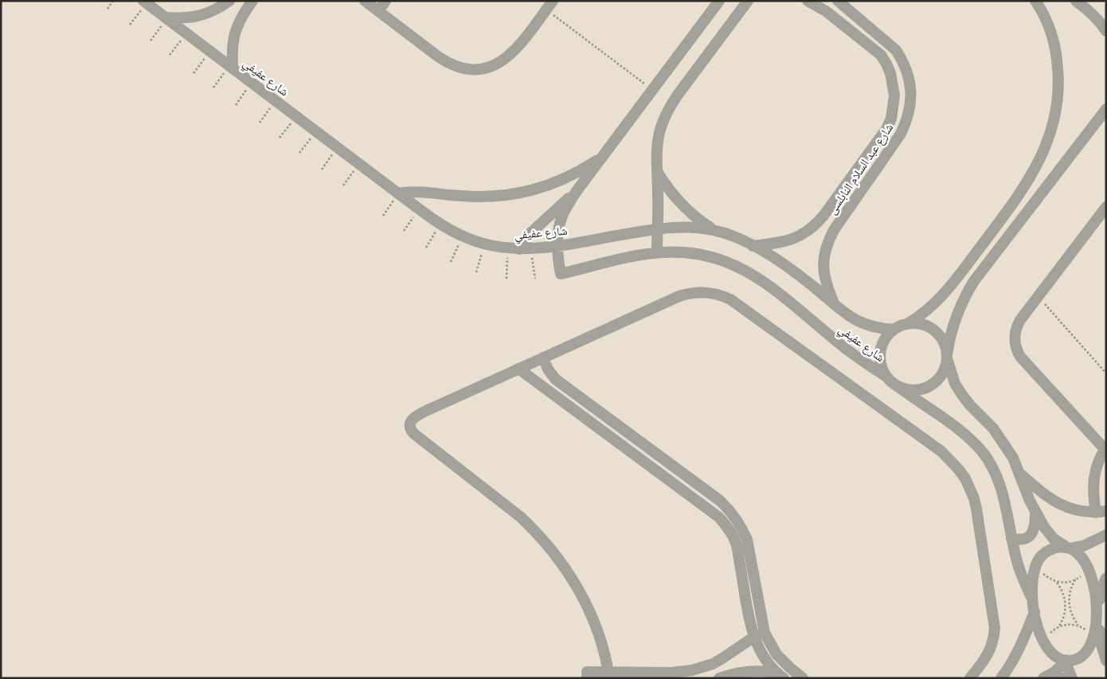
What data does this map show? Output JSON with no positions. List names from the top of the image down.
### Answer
{
  "streets": {
    "street": ["شارع عفيفي", "شارع عبد السلام النابلسى"]
  },
  "crossings": [
    ["شارع عفيفي", "شارع عبد السلام النابلسى"]
  ]
}
